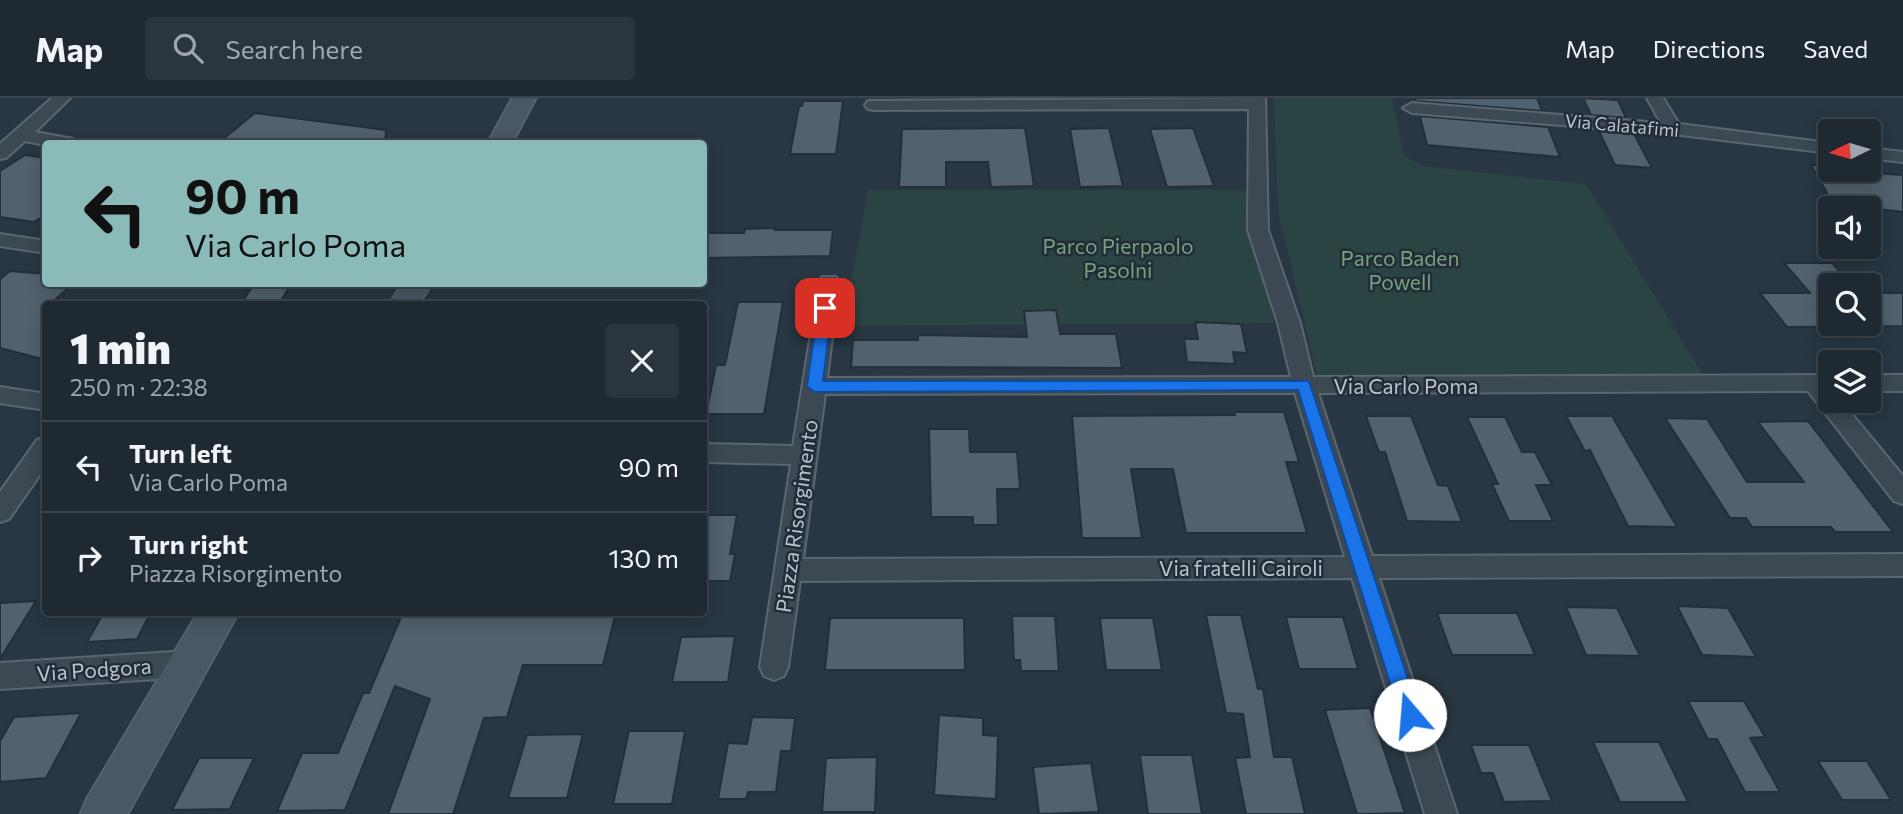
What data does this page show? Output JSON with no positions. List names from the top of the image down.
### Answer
{
  "streets": {
    "street": [
      "Via Calatafimi",
      "Via Carlo Poma",
      "Piazza Risorgimento",
      "Via fratelli Cairoli",
      "Via Podgora"
    ]
  },
  "crossings": [
    ["Via Carlo Poma", "Piazza Risorgimento"],
    ["Piazza Risorgimento", "Via fratelli Cairoli"]
  ],
  "parks": ["Parco Pierpaolo Pasolni", "Parco Baden Powell"],
  "north": "left",
  "page": {
    "header": "Map",
    "search": "Search here",
    "nav": ["Map", "Directions", "Saved"],
    "turn": ["90 m", "Via Carlo Poma"],
    "heading": ["1 min", "250 m · 22:38"],
    "list": [
      {
        "name": "Turn left",
        "note": "Via Carlo Poma",
        "value": "90 m"
      },
      {
        "name": "Turn right",
        "note": "Piazza Risorgimento",
        "value": "130 m"
      }
    ]
  }
}
